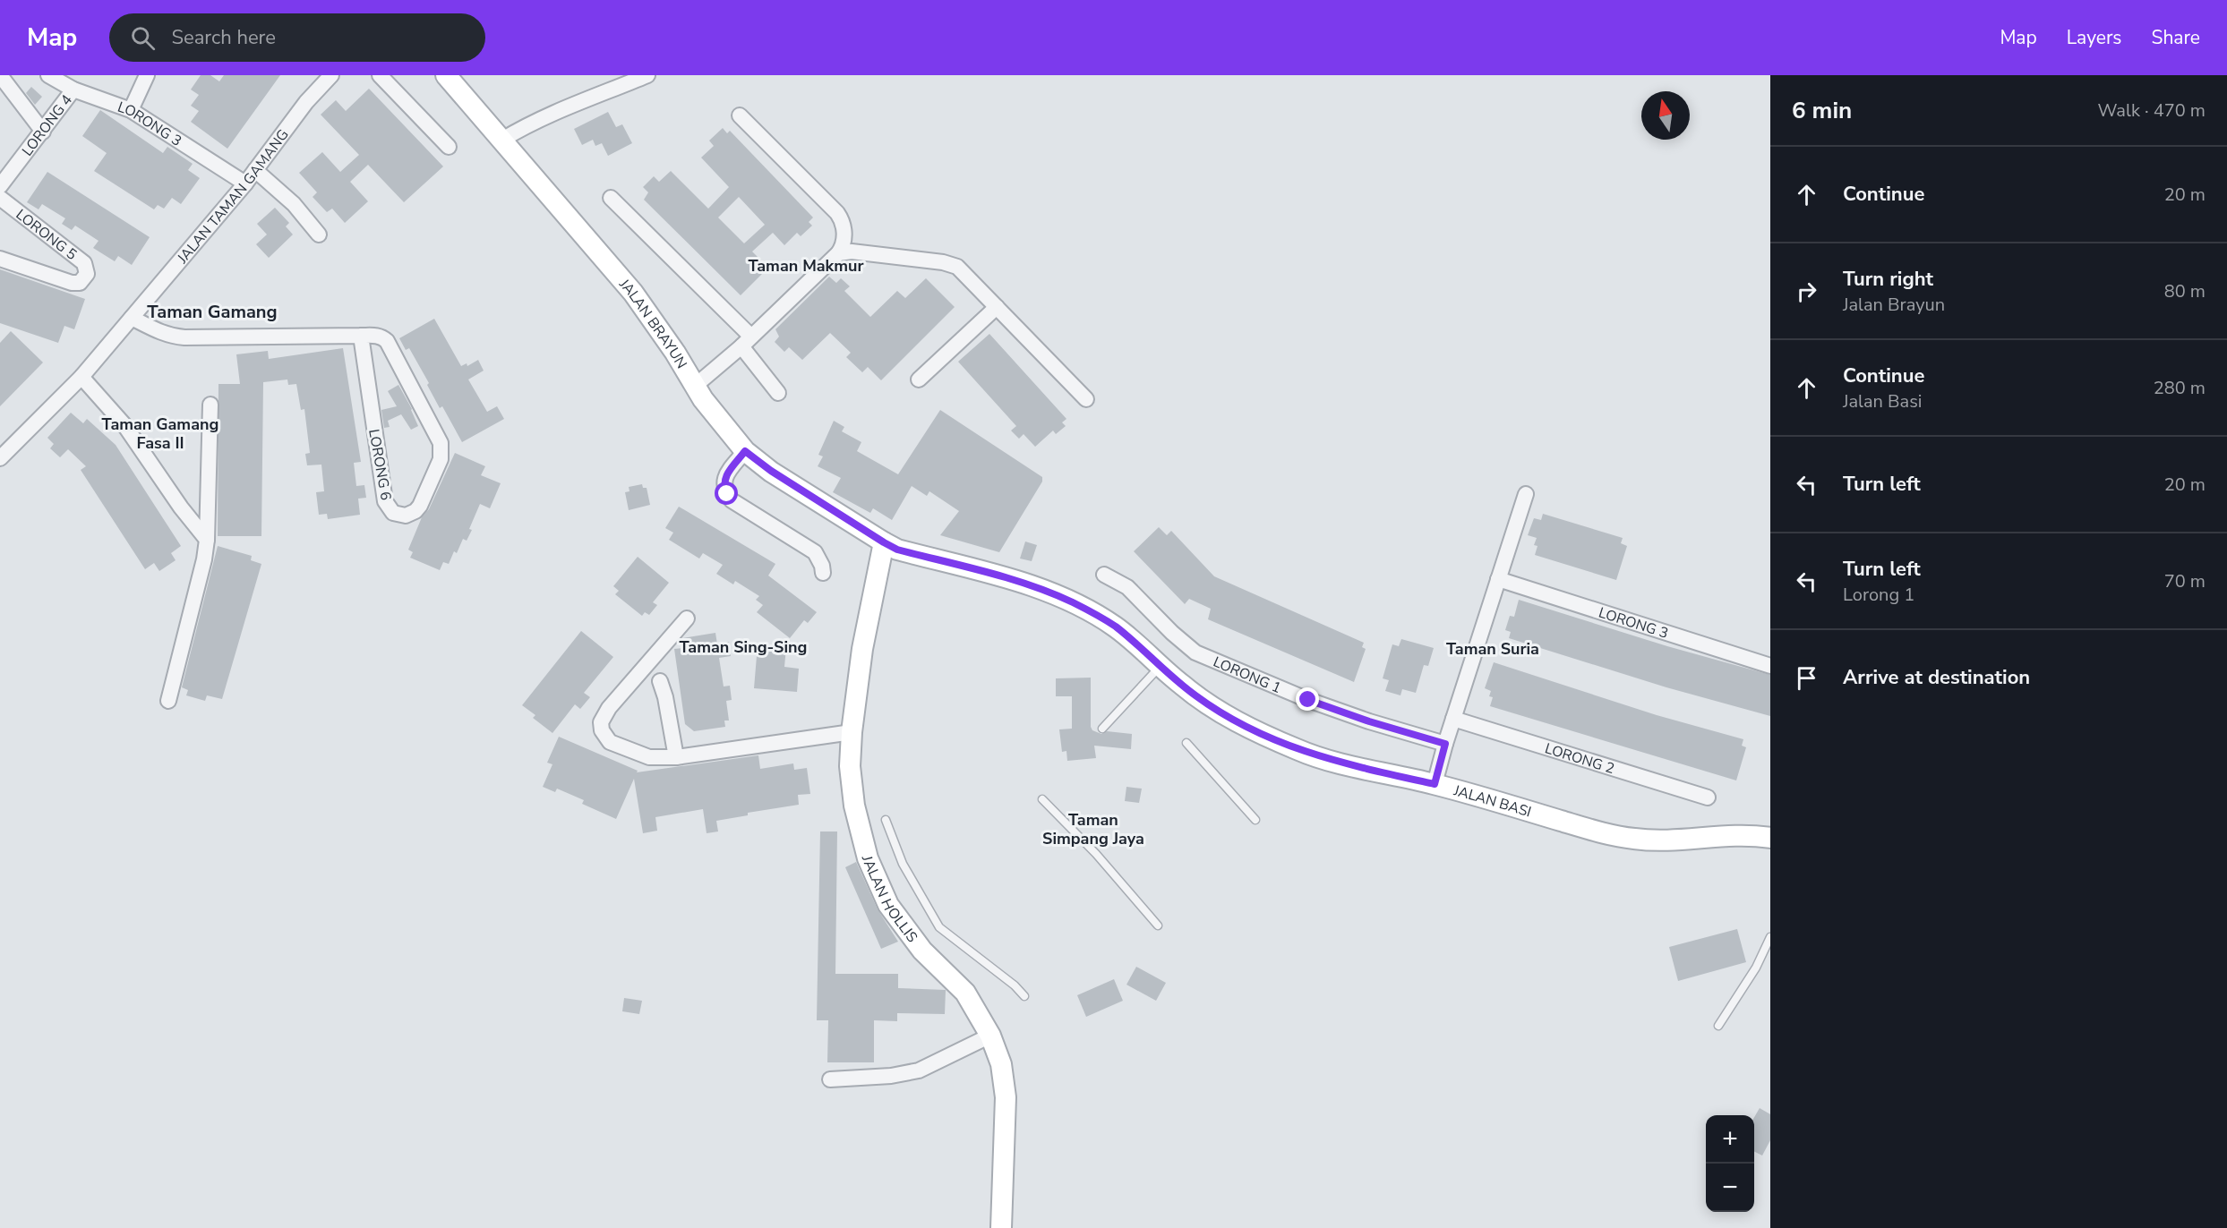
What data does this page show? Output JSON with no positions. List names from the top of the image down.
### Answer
{
  "streets": {
    "main road": ["JALAN BRAYUN", "JALAN BASI", "JALAN HOLLIS"],
    "street": [
      "LORONG 4",
      "LORONG 3",
      "JALAN TAMAN GAMANG",
      "LORONG 5",
      "LORONG 6",
      "LORONG 1",
      "LORONG 2"
    ]
  },
  "crossings": [
    ["LORONG 4", "LORONG 3"],
    ["LORONG 3", "JALAN TAMAN GAMANG"],
    ["JALAN TAMAN GAMANG", "LORONG 6"],
    ["JALAN BRAYUN", "JALAN BASI"],
    ["JALAN BRAYUN", "JALAN HOLLIS"],
    ["JALAN BASI", "JALAN HOLLIS"]
  ],
  "districts": [
    "Taman Makmur",
    "Taman Gamang",
    "Taman Gamang Fasa II",
    "Taman Sing-Sing",
    "Taman Suria",
    "Taman Simpang Jaya"
  ],
  "north": "top",
  "page": {
    "header": "Map",
    "search": "Search here",
    "nav": ["Map", "Layers", "Share"],
    "heading": ["6 min", "Walk · 470 m"],
    "list": [
      ["Continue", "20 m"],
      ["Turn right", "Jalan Brayun", "80 m"],
      ["Continue", "Jalan Basi", "280 m"],
      ["Turn left", "20 m"],
      ["Turn left", "Lorong 1", "70 m"],
      "Arrive at destination"
    ],
    "map_buttons": ["+", "−"]
  }
}
